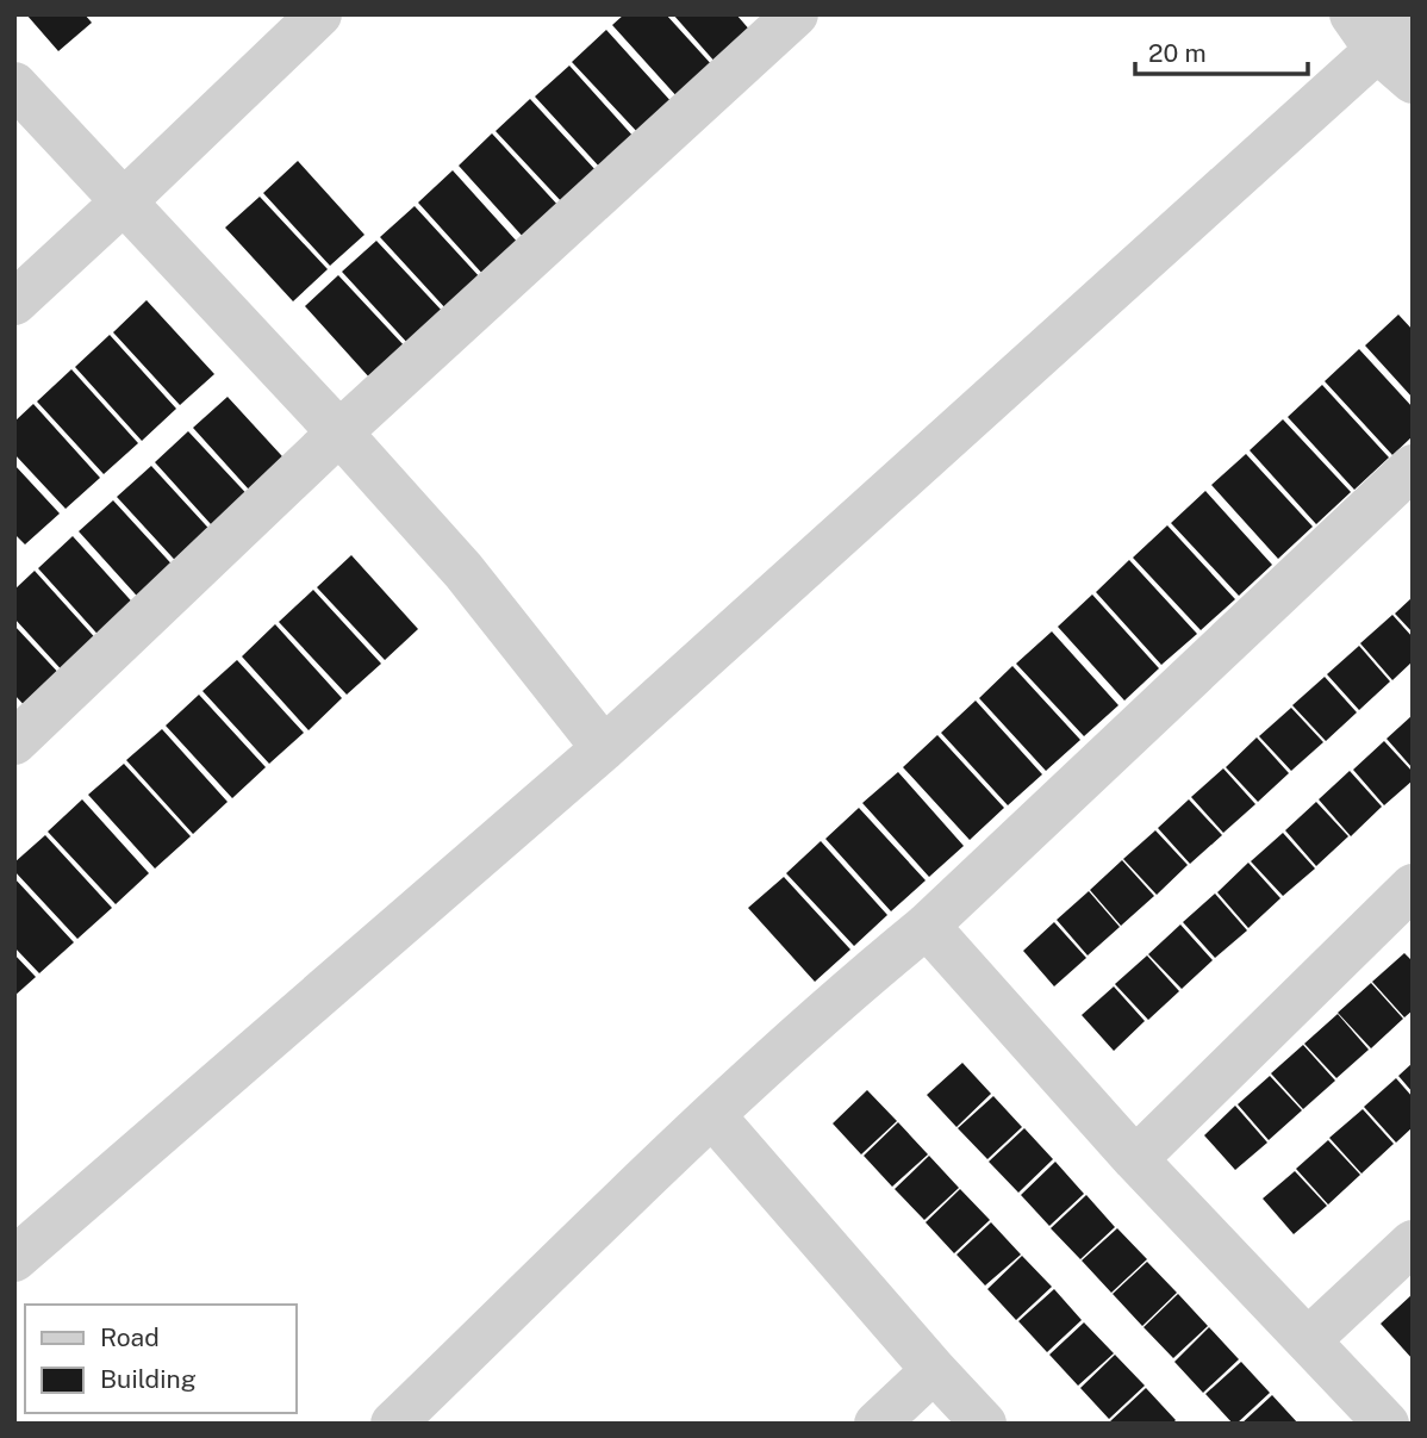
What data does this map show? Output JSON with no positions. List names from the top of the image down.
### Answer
{
  "legend": ["Road", "Building"],
  "scale_bar": "20 m"
}
